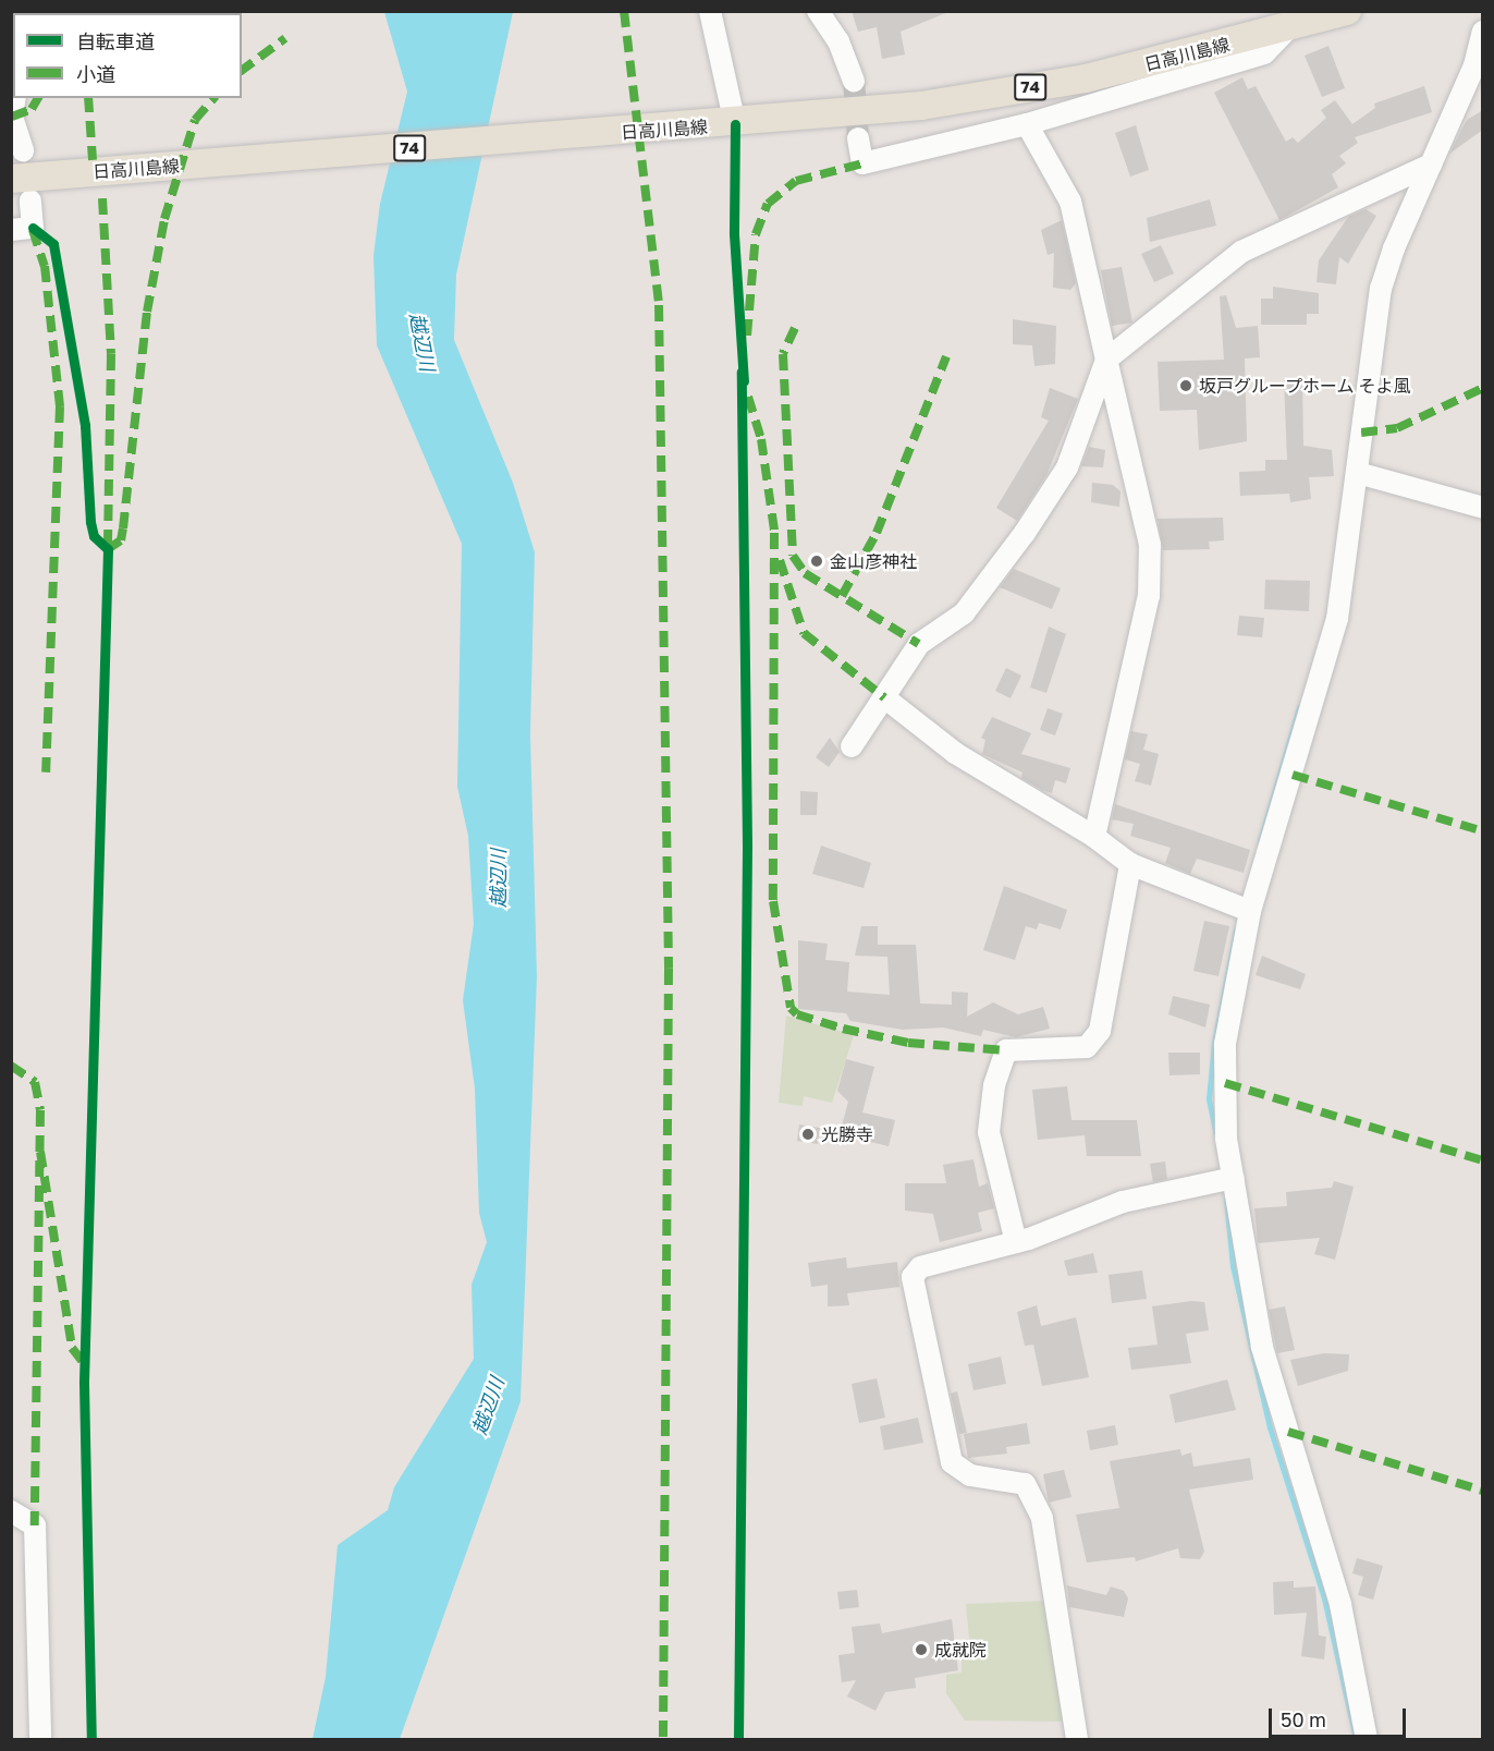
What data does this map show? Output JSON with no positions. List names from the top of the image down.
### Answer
{
  "streets": {
    "main road": ["日高川島線", "74"]
  },
  "water": ["越辺川"],
  "places": [
    "坂戸グループホーム そよ風",
    "金山彦神社",
    "光勝寺",
    "成就院"
  ],
  "legend": ["自転車道", "小道"],
  "scale_bar": "50 m"
}
